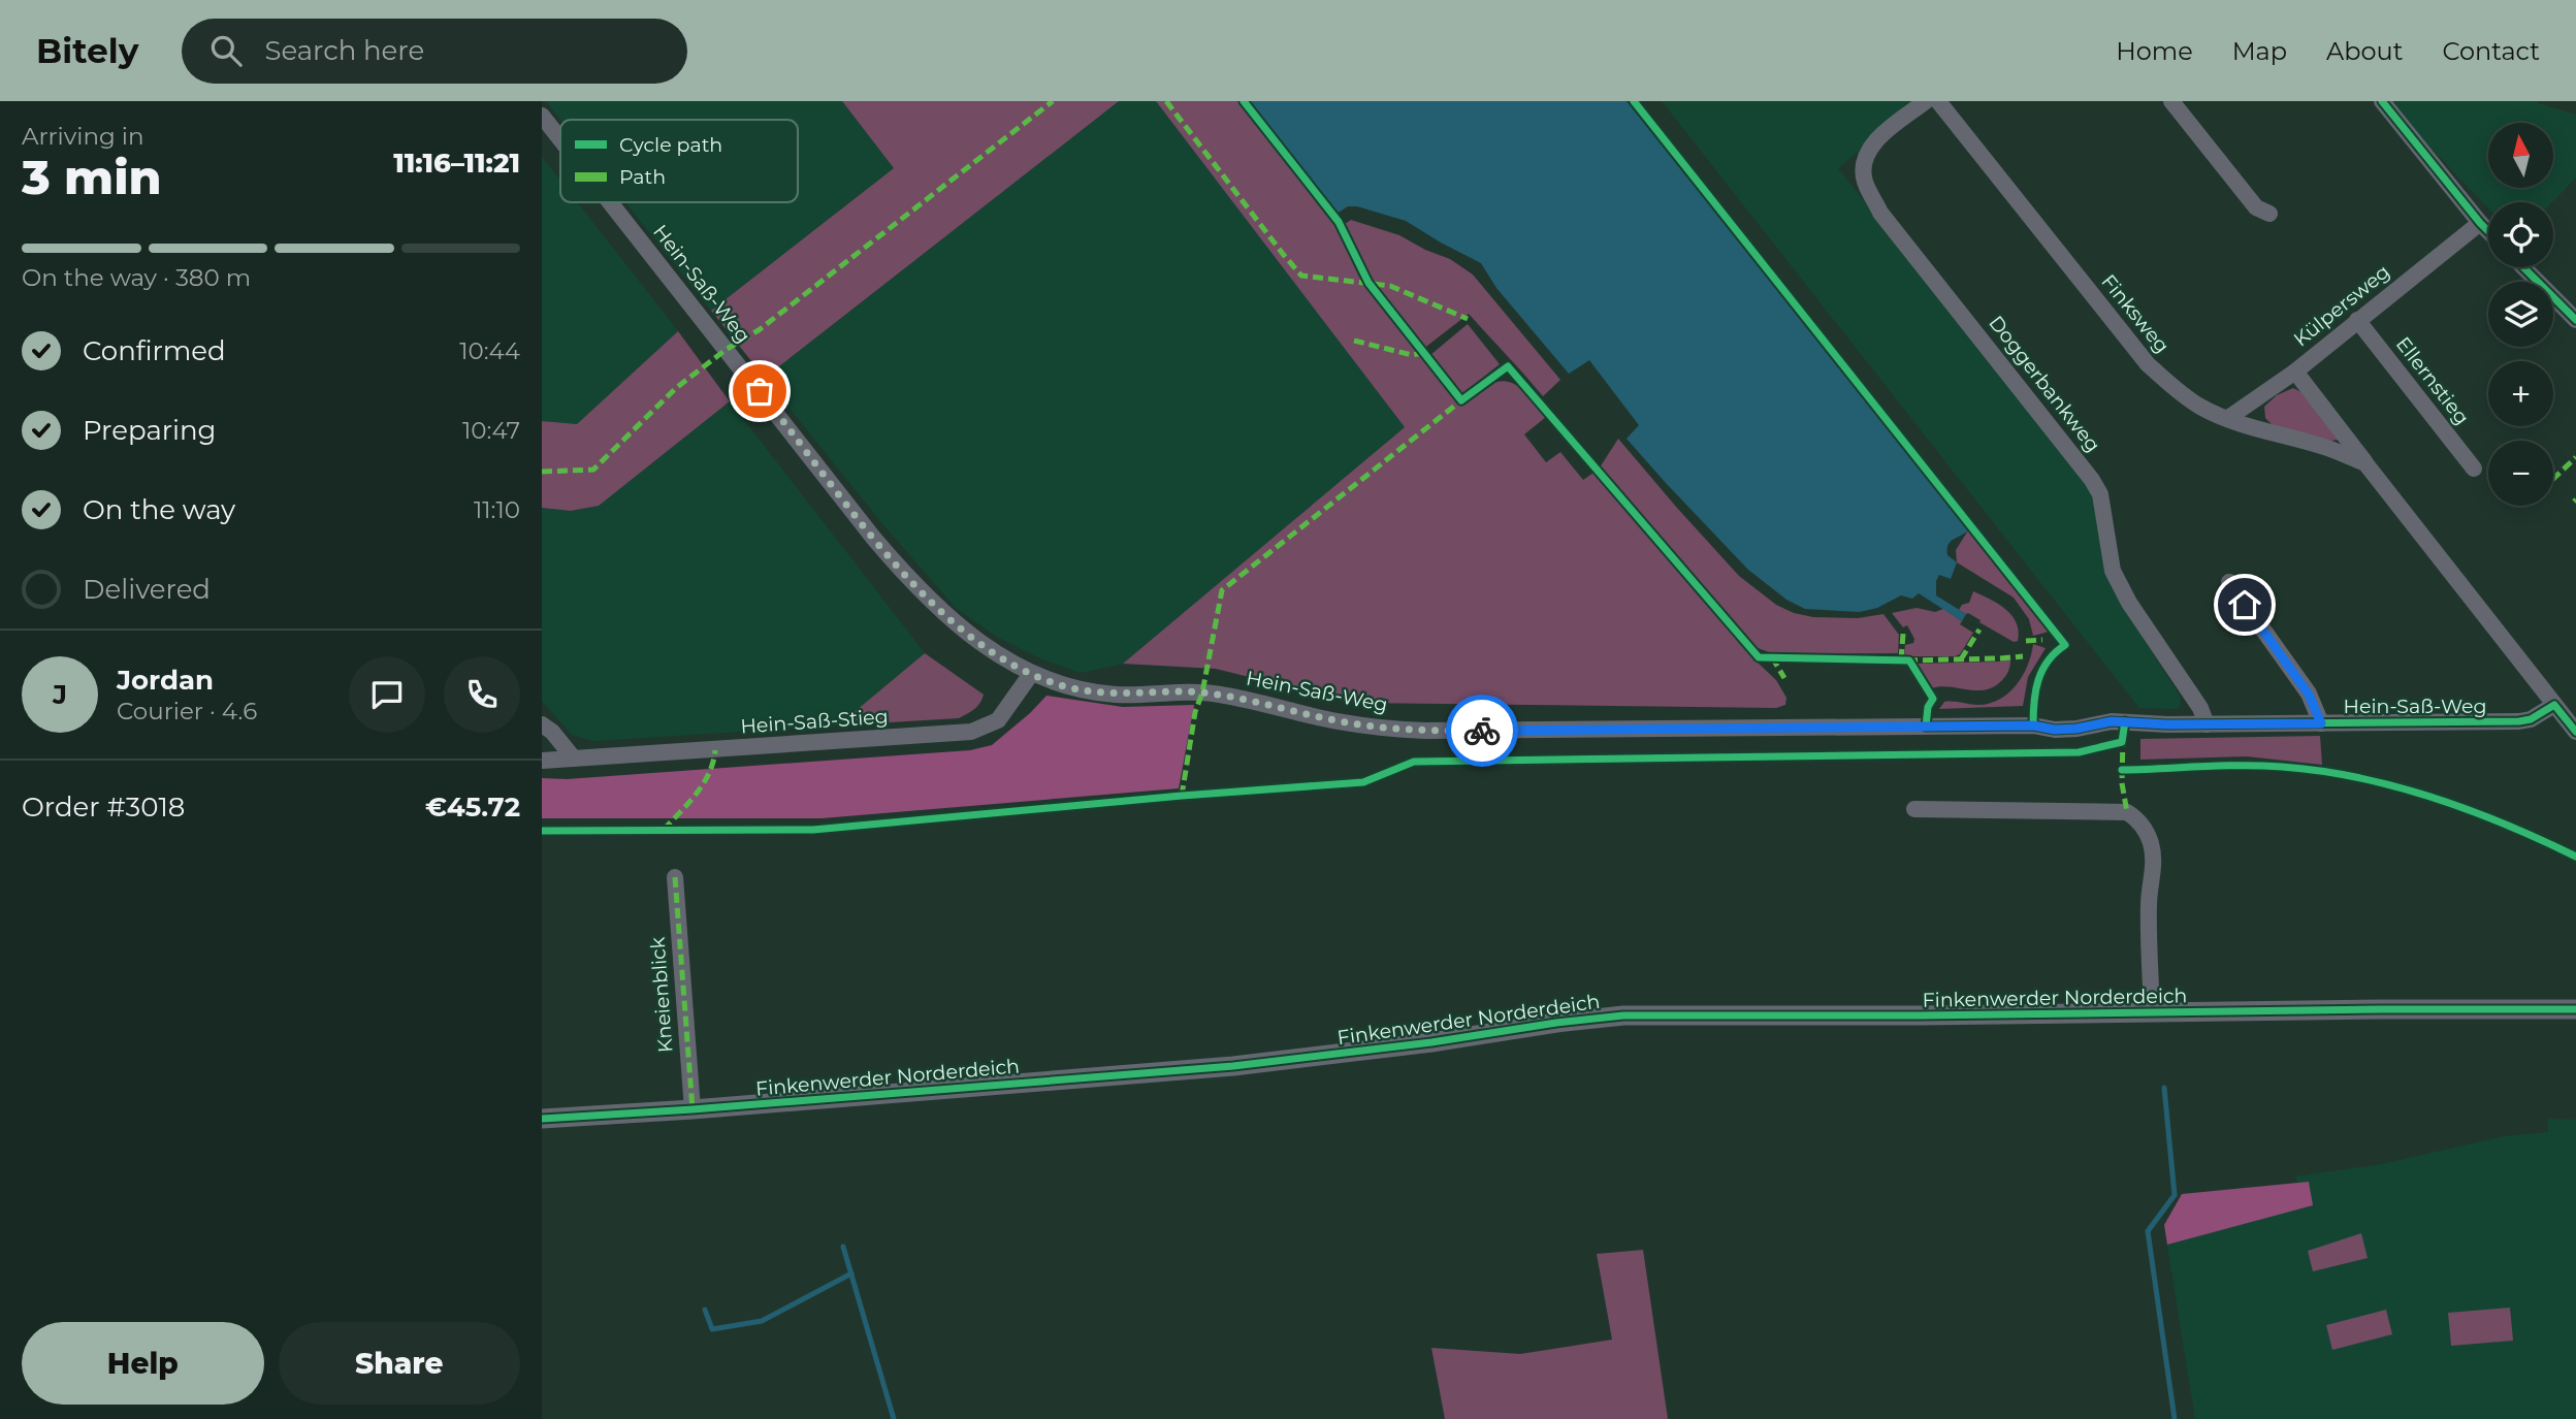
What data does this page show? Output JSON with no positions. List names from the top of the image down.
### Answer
{
  "streets": {
    "street": [
      "Hein-Saß-Weg",
      "Külpersweg",
      "Finksweg",
      "Ellernstieg",
      "Doggerbankweg",
      "Hein-Saß-Stieg",
      "Kneienblick",
      "Finkenwerder Norderdeich"
    ]
  },
  "crossings": [
    ["Hein-Saß-Weg", "Doggerbankweg"],
    ["Hein-Saß-Weg", "Hein-Saß-Stieg"],
    ["Külpersweg", "Finksweg"],
    ["Külpersweg", "Ellernstieg"],
    ["Kneienblick", "Finkenwerder Norderdeich"]
  ],
  "legend": ["Cycle path", "Path"],
  "north": "top",
  "page": {
    "header": "Bitely",
    "search": "Search here",
    "nav": [
      "Home",
      "Map",
      "About",
      "Contact"
    ],
    "heading": ["3 min", "Arriving in", "11:16–11:21"],
    "panel": [
      "Jordan",
      "Courier · 4.6",
      "Order #3018",
      "€45.72"
    ],
    "map_buttons": ["+", "−"],
    "bar": "On the way · 380 m",
    "list": [
      ["Confirmed", "10:44"],
      ["Preparing", "10:47"],
      ["On the way", "11:10"],
      "Delivered"
    ],
    "round": "J",
    "buttons": ["Help", "Share"]
  }
}
